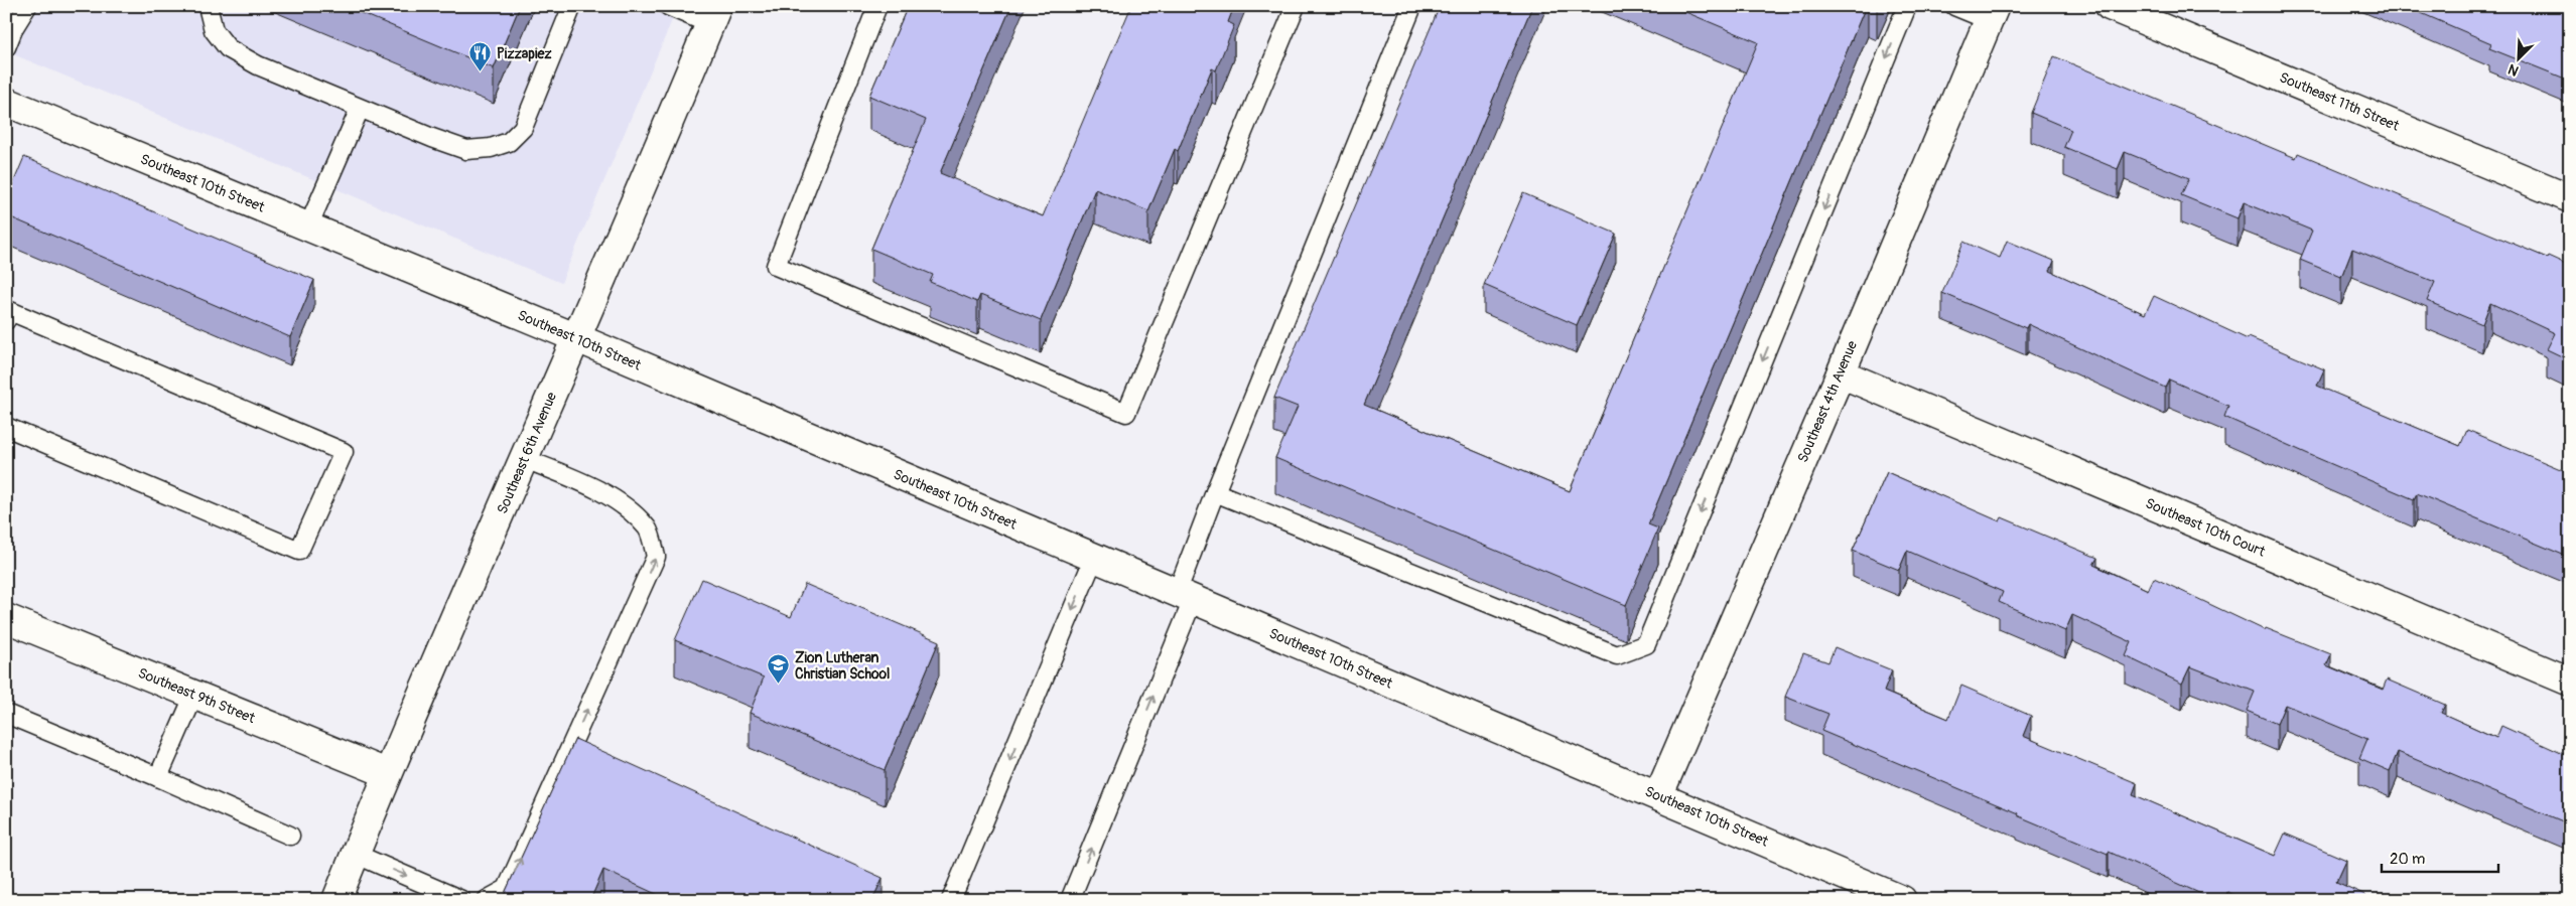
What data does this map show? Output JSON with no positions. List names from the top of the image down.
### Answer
{
  "streets": {
    "street": [
      "Southeast 11th Street",
      "Southeast 10th Street",
      "Southeast 4th Avenue",
      "Southeast 6th Avenue",
      "Southeast 10th Court",
      "Southeast 9th Street"
    ]
  },
  "crossings": [
    ["Southeast 10th Street", "Southeast 4th Avenue"],
    ["Southeast 10th Street", "Southeast 6th Avenue"],
    ["Southeast 4th Avenue", "Southeast 10th Court"],
    ["Southeast 6th Avenue", "Southeast 9th Street"]
  ],
  "places": {
    "restaurant": ["Pizzapiez"],
    "school or university": ["Zion Lutheran Christian School"]
  },
  "scale_bar": "20 m",
  "north": "bottom left"
}
